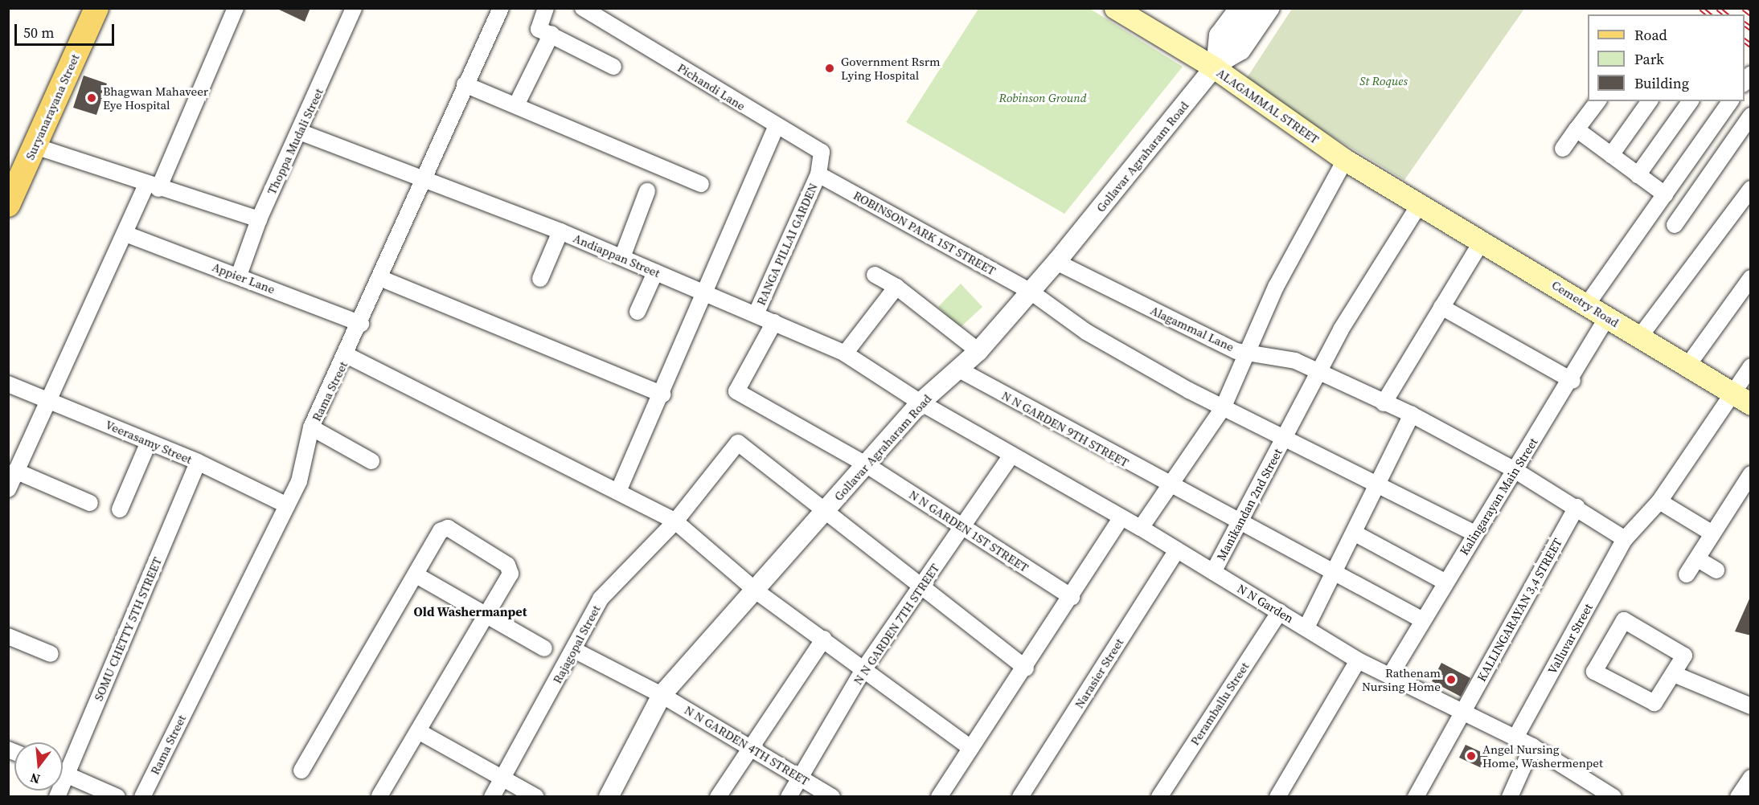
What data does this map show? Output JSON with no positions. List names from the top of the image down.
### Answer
{
  "streets": {
    "main road": ["ALAGAMMAL STREET", "Suryanarayana Street", "Cemetry Road"],
    "street": [
      "Pichandi Lane",
      "Thoppa Mudali Street",
      "Gollavar Agraharam Road",
      "ROBINSON PARK 1ST STREET",
      "RANGA PILLAI GARDEN",
      "Andiappan Street",
      "Appier Lane",
      "Alagammal Lane",
      "Rama Street",
      "N N GARDEN 9TH STREET",
      "Veerasamy Street",
      "Kalingarayan Main Street",
      "Manikandan 2nd Street",
      "N N GARDEN 1ST STREET",
      "N N Garden",
      "KALLINGARAYAN 3,4 STREET",
      "N N GARDEN 7TH STREET",
      "SOMU CHETTY 5TH STREET",
      "Valluvar Street",
      "Rajagopal Street",
      "Narasier Street",
      "Peramballu Street",
      "N N GARDEN 4TH STREET"
    ]
  },
  "crossings": [
    ["Pichandi Lane", "ROBINSON PARK 1ST STREET"],
    ["Pichandi Lane", "RANGA PILLAI GARDEN"],
    ["ALAGAMMAL STREET", "Gollavar Agraharam Road"],
    ["ALAGAMMAL STREET", "Cemetry Road"],
    ["ALAGAMMAL STREET", "Manikandan 2nd Street"],
    ["Thoppa Mudali Street", "Andiappan Street"],
    ["Thoppa Mudali Street", "Appier Lane"],
    ["Gollavar Agraharam Road", "ROBINSON PARK 1ST STREET"],
    ["Gollavar Agraharam Road", "Andiappan Street"],
    ["Gollavar Agraharam Road", "Alagammal Lane"],
    ["Gollavar Agraharam Road", "N N GARDEN 9TH STREET"],
    ["Gollavar Agraharam Road", "N N GARDEN 1ST STREET"],
    ["Gollavar Agraharam Road", "N N Garden"],
    ["Gollavar Agraharam Road", "Rajagopal Street"],
    ["Gollavar Agraharam Road", "N N GARDEN 4TH STREET"],
    ["ROBINSON PARK 1ST STREET", "RANGA PILLAI GARDEN"],
    ["ROBINSON PARK 1ST STREET", "Kalingarayan Main Street"],
    ["ROBINSON PARK 1ST STREET", "Manikandan 2nd Street"],
    ["RANGA PILLAI GARDEN", "Andiappan Street"],
    ["Andiappan Street", "Rama Street"],
    ["Andiappan Street", "N N GARDEN 1ST STREET"],
    ["Andiappan Street", "N N Garden"],
    ["Appier Lane", "Rama Street"],
    ["Cemetry Road", "Kalingarayan Main Street"],
    ["Cemetry Road", "Manikandan 2nd Street"],
    ["Cemetry Road", "Valluvar Street"],
    ["Alagammal Lane", "Kalingarayan Main Street"],
    ["Alagammal Lane", "Manikandan 2nd Street"],
    ["Alagammal Lane", "KALLINGARAYAN 3,4 STREET"],
    ["Alagammal Lane", "Valluvar Street"],
    ["Rama Street", "Veerasamy Street"],
    ["N N GARDEN 9TH STREET", "Kalingarayan Main Street"],
    ["N N GARDEN 9TH STREET", "Manikandan 2nd Street"],
    ["Veerasamy Street", "SOMU CHETTY 5TH STREET"],
    ["Kalingarayan Main Street", "N N Garden"],
    ["Manikandan 2nd Street", "N N Garden"],
    ["N N GARDEN 1ST STREET", "N N GARDEN 7TH STREET"],
    ["N N Garden", "KALLINGARAYAN 3,4 STREET"],
    ["N N Garden", "N N GARDEN 7TH STREET"],
    ["N N Garden", "Valluvar Street"],
    ["N N Garden", "Narasier Street"],
    ["N N Garden", "Peramballu Street"],
    ["N N GARDEN 7TH STREET", "N N GARDEN 4TH STREET"],
    ["Rajagopal Street", "N N GARDEN 4TH STREET"]
  ],
  "districts": ["Old Washermanpet"],
  "parks": ["St Roques", "Robinson Ground"],
  "places": [
    "Government Rsrm Lying Hospital",
    "Bhagwan Mahaveer Eye Hospital",
    "Rathenam Nursing Home",
    "Angel Nursing Home, Washermenpet"
  ],
  "legend": ["Road", "Park", "Building"],
  "scale_bar": "50 m",
  "north": "bottom"
}
